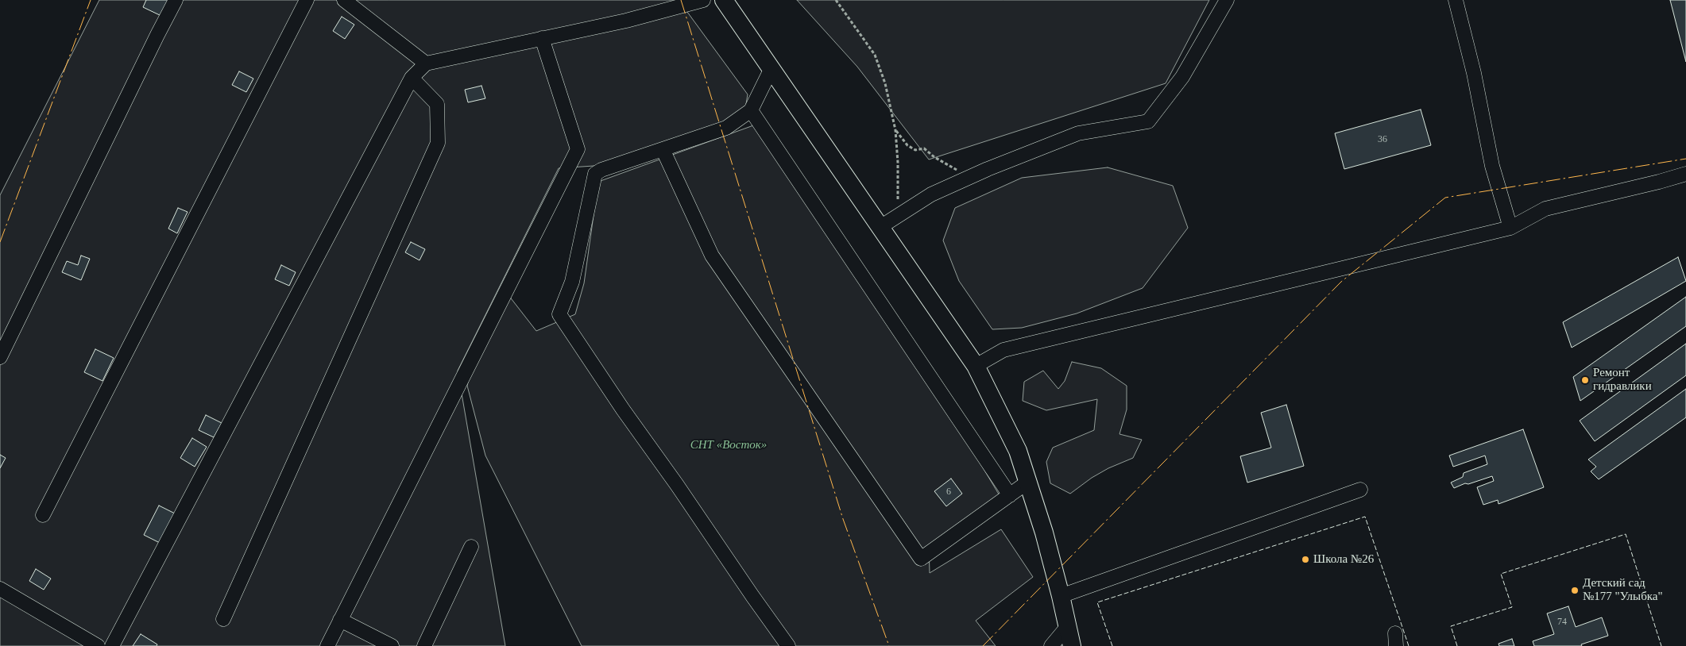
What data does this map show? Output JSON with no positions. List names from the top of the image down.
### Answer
{
  "parks": ["СНТ «Восток»"],
  "places": ["Ремонт гидравлики", "Школа №26", "Детский сад №177 \"Улыбка\""],
  "house_numbers": ["36", "6", "74"]
}
